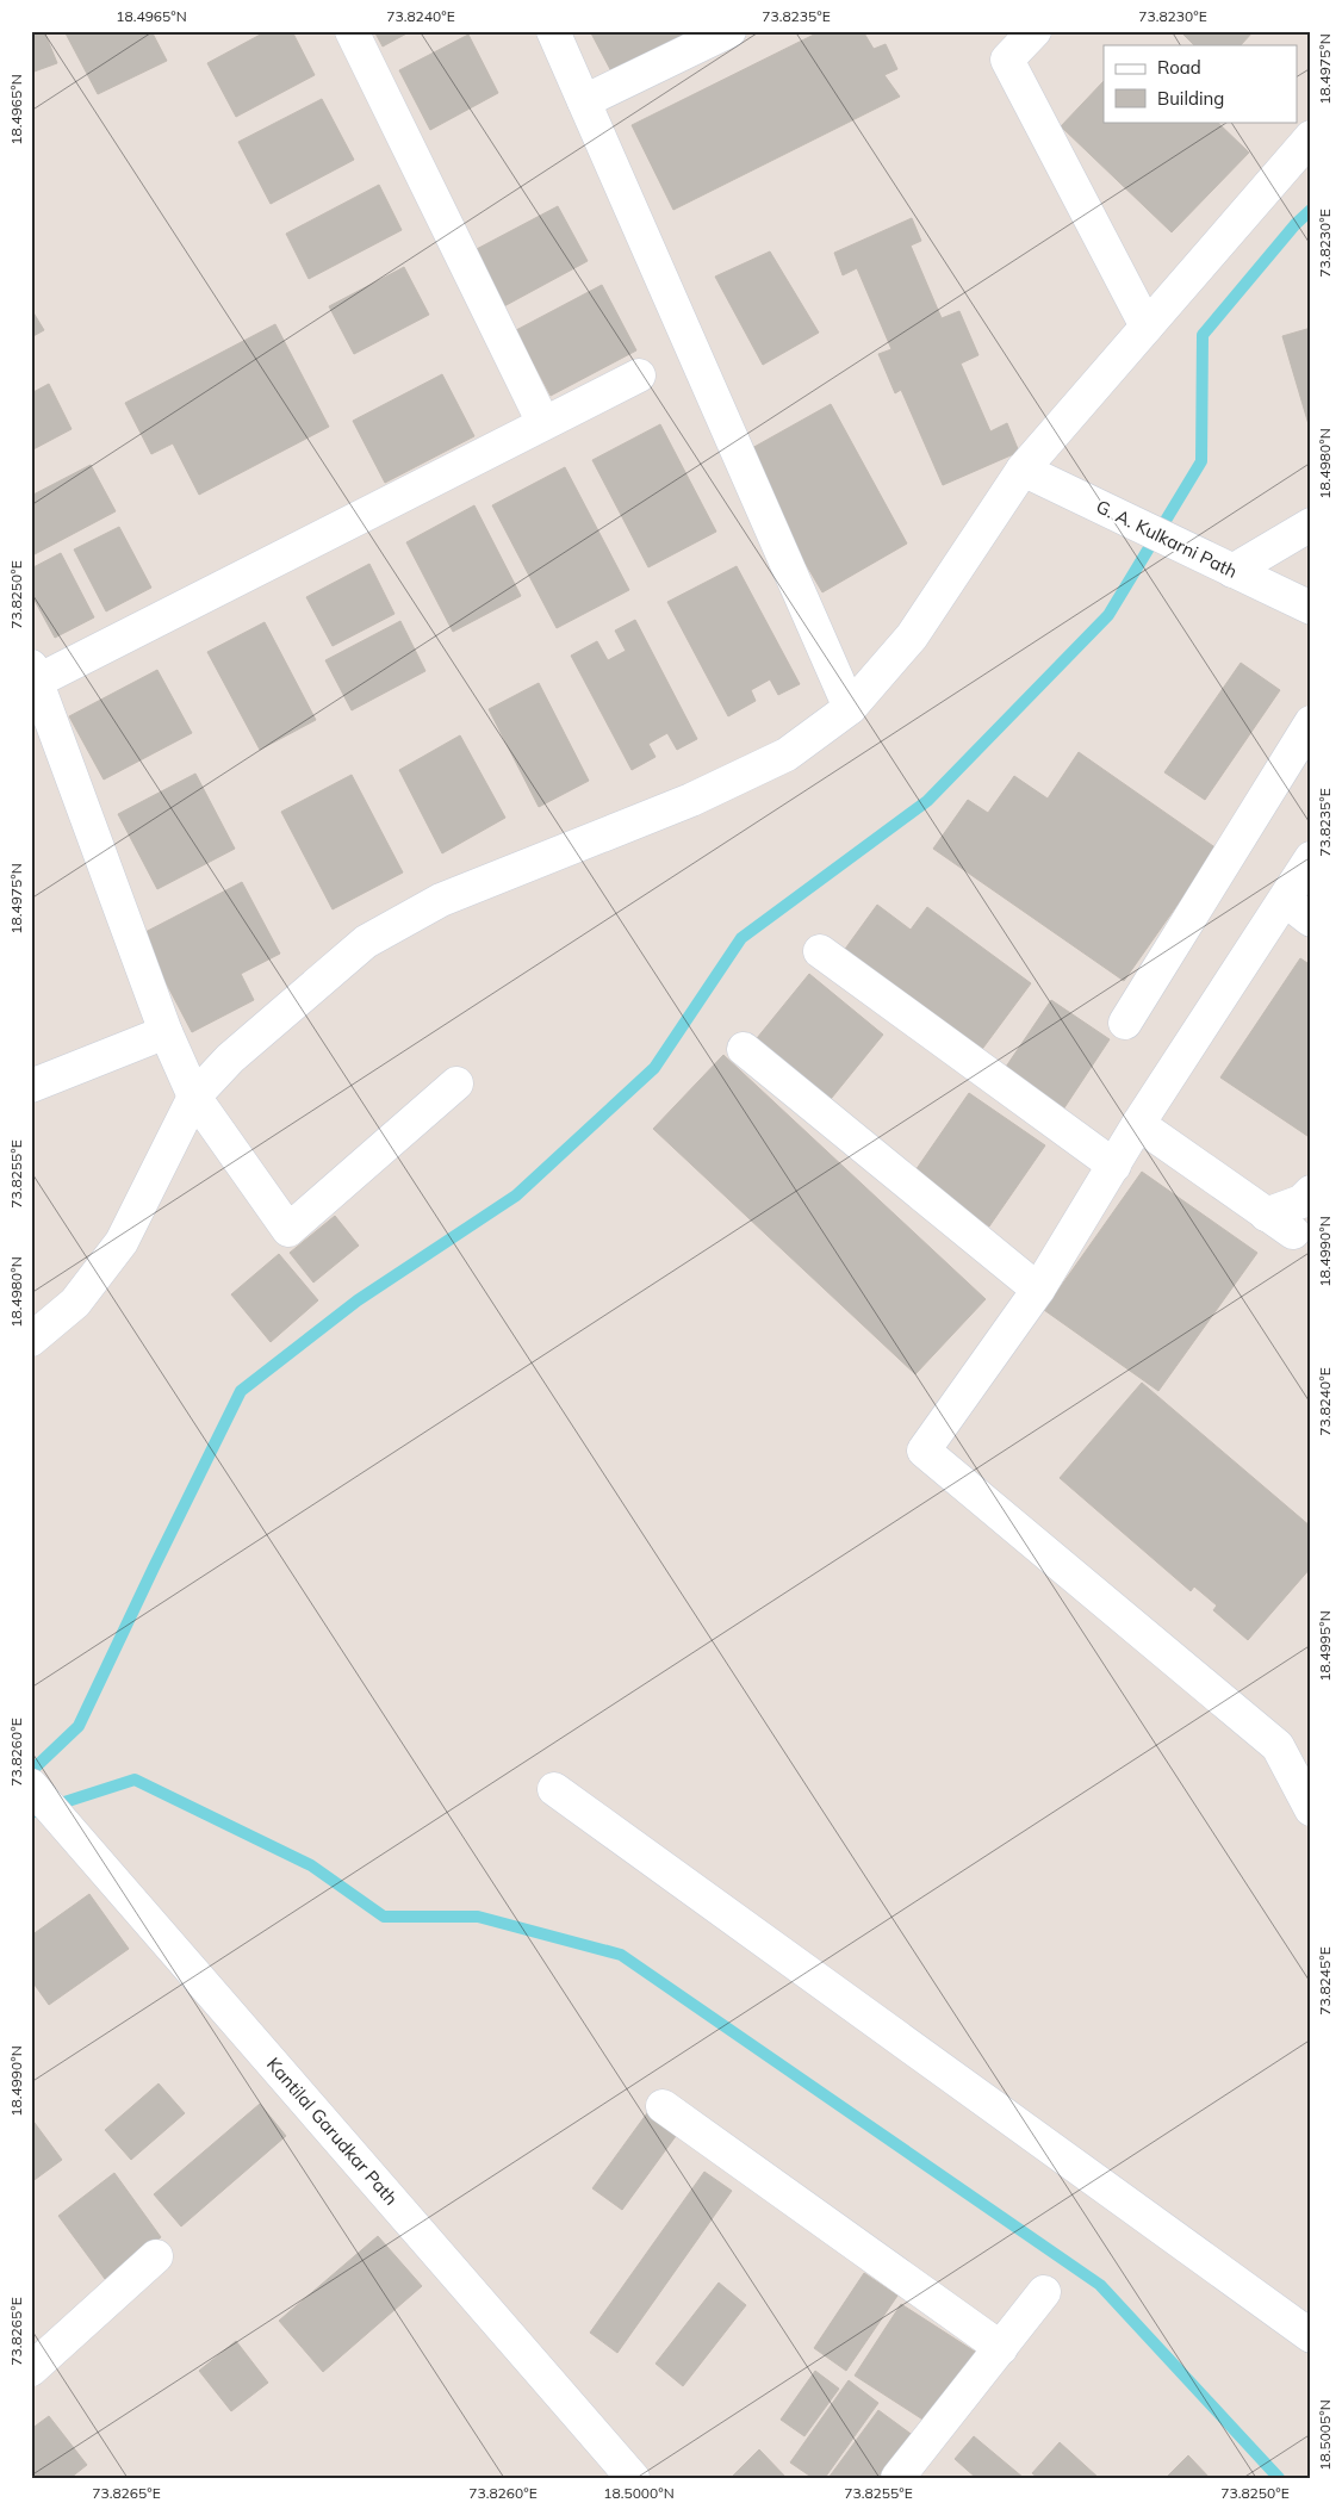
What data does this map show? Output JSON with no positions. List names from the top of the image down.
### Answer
{
  "streets": {
    "street": ["G. A. Kulkarni Path", "Kantilal Garudkar Path"]
  },
  "legend": ["Road", "Building"],
  "coordinates": [
    "18.4965°N",
    "73.8240°E",
    "73.8235°E",
    "73.8230°E",
    "18.4975°N",
    "18.4980°N",
    "73.8250°E",
    "73.8255°E",
    "18.4990°N",
    "18.4995°N",
    "73.8260°E",
    "73.8245°E",
    "73.8265°E",
    "18.5005°N",
    "18.5000°N"
  ]
}
